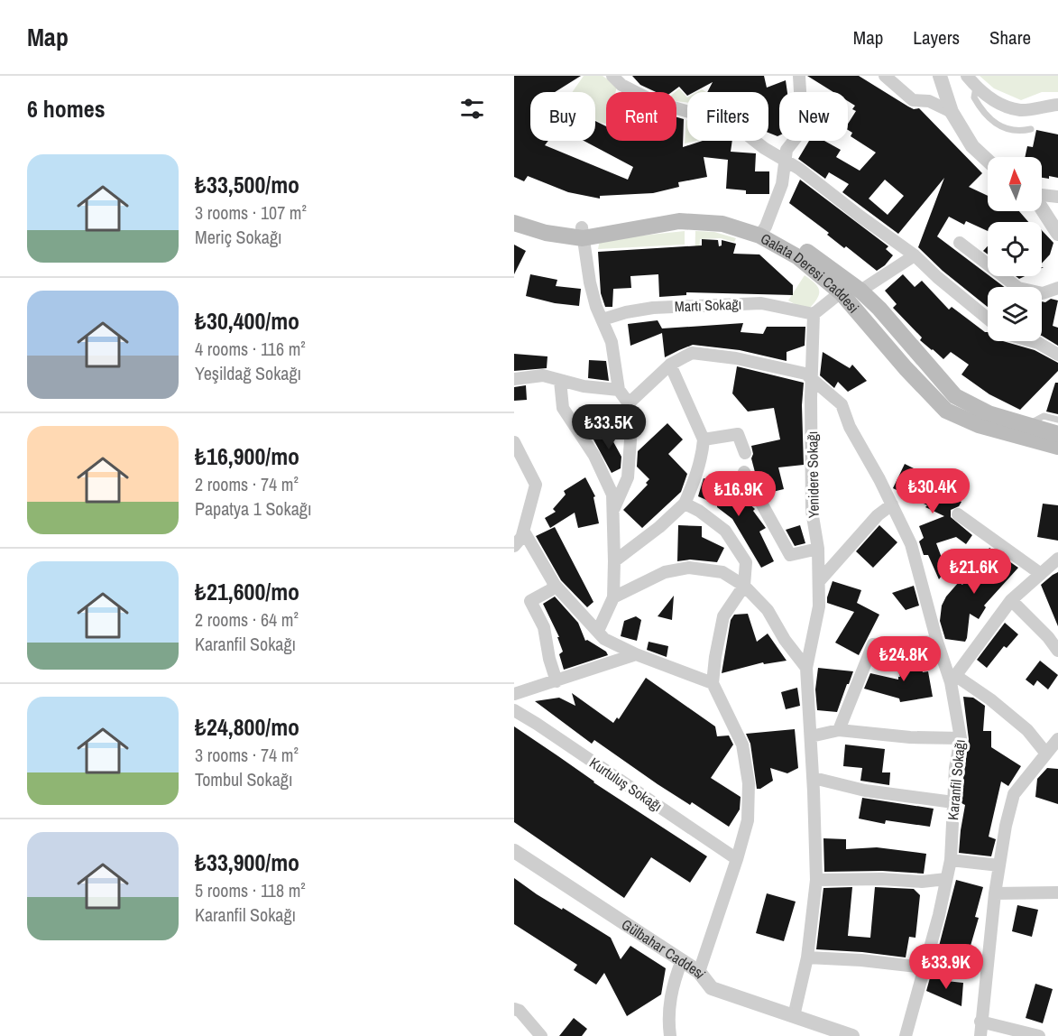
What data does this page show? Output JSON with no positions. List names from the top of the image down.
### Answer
{
  "streets": {
    "main road": ["Galata Deresi Caddesi"],
    "street": [
      "Martı Sokağı",
      "Yenidere Sokağı",
      "Karanfil Sokağı",
      "Kurtuluş Sokağı",
      "Gülbahar Caddesi"
    ]
  },
  "crossings": [
    ["Martı Sokağı", "Yenidere Sokağı"],
    ["Yenidere Sokağı", "Karanfil Sokağı"],
    ["Yenidere Sokağı", "Gülbahar Caddesi"]
  ],
  "north": "top",
  "page": {
    "header": "Map",
    "nav": ["Map", "Layers", "Share"],
    "heading": "6 homes",
    "chip": [
      "Buy",
      "Rent",
      "Filters",
      "New"
    ],
    "list": [
      {
        "name": "₺33,500/mo",
        "note": "3 rooms · 107 m² · Meriç Sokağı"
      },
      {
        "name": "₺30,400/mo",
        "note": "4 rooms · 116 m² · Yeşildağ Sokağı"
      },
      {
        "name": "₺16,900/mo",
        "note": "2 rooms · 74 m² · Papatya 1 Sokağı"
      },
      {
        "name": "₺21,600/mo",
        "note": "2 rooms · 64 m² · Karanfil Sokağı"
      },
      {
        "name": "₺24,800/mo",
        "note": "3 rooms · 74 m² · Tombul Sokağı"
      },
      {
        "name": "₺33,900/mo",
        "note": "5 rooms · 118 m² · Karanfil Sokağı"
      }
    ],
    "price": [
      "₺33.5K",
      "₺30.4K",
      "₺16.9K",
      "₺21.6K",
      "₺24.8K",
      "₺33.9K"
    ]
  }
}
